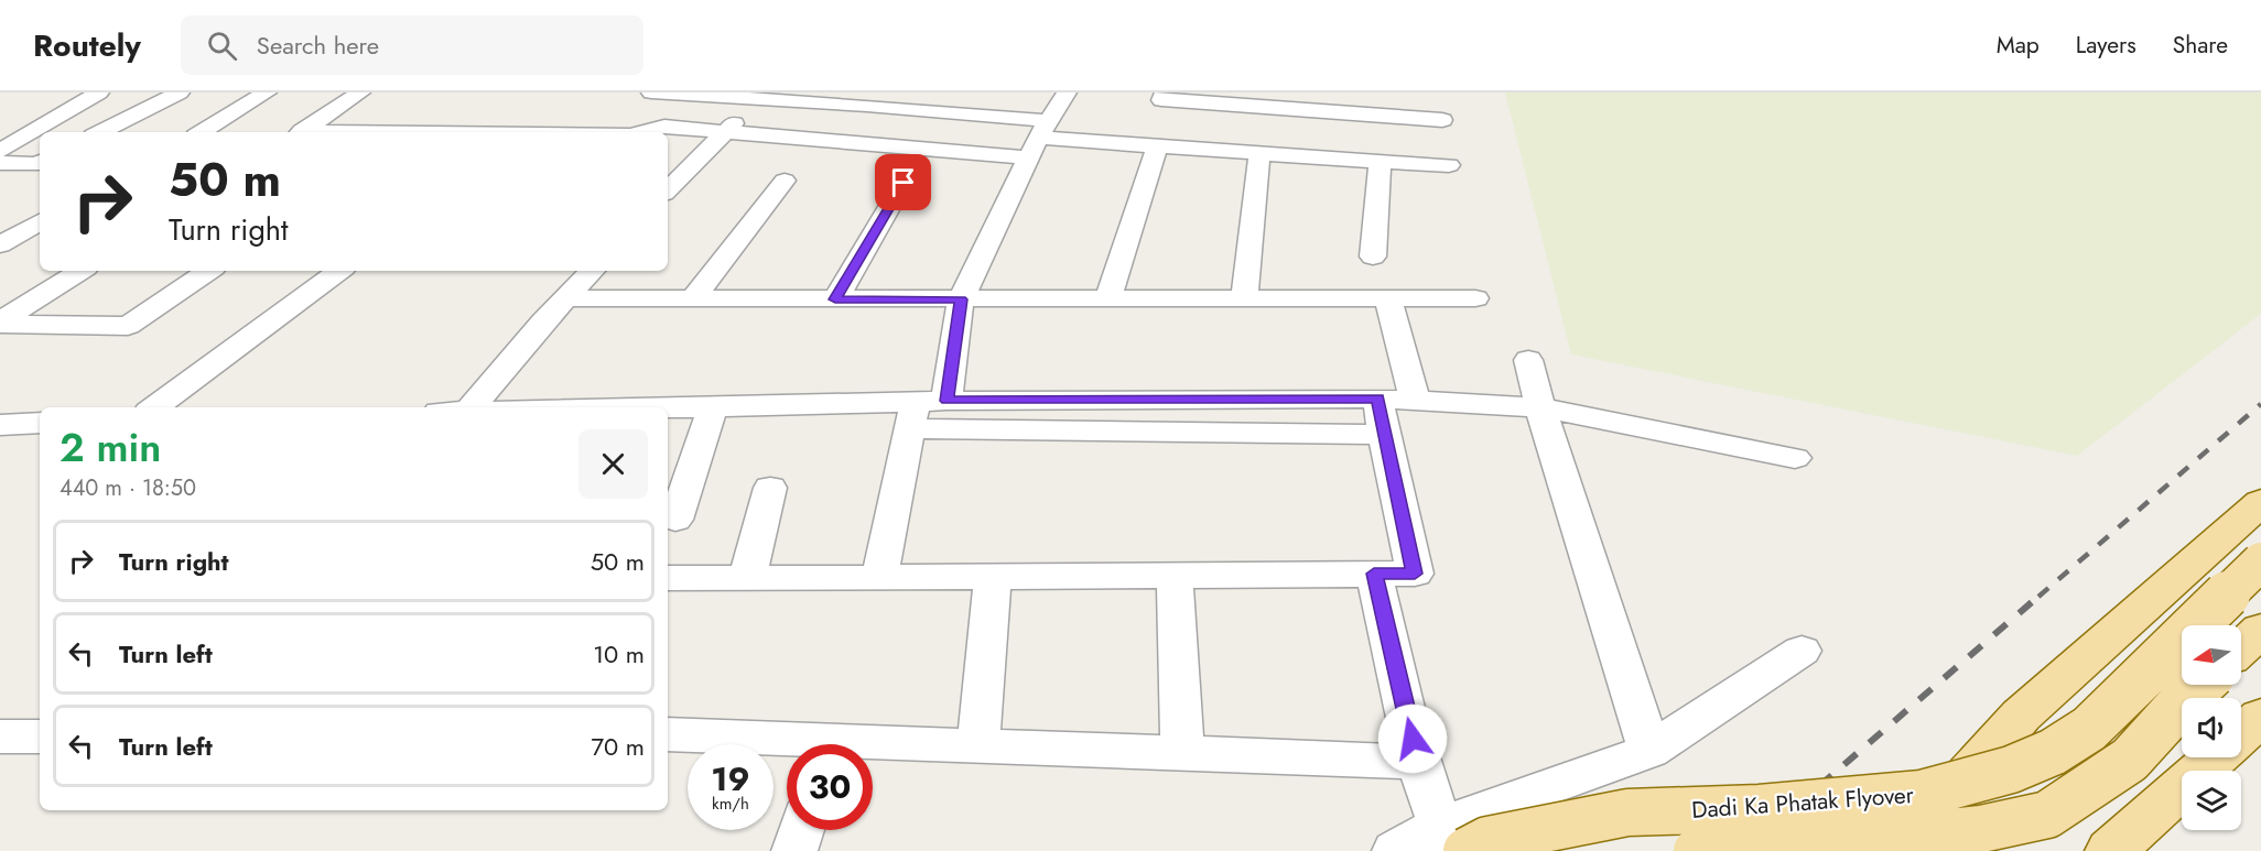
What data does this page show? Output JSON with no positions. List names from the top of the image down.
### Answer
{
  "streets": {
    "main road": ["Dadi Ka Phatak Flyover"]
  },
  "north": "left",
  "page": {
    "header": "Routely",
    "search": "Search here",
    "nav": ["Map", "Layers", "Share"],
    "turn": ["50 m", "Turn right"],
    "heading": ["2 min", "440 m · 18:50"],
    "list": [
      {
        "name": "Turn right",
        "value": "50 m"
      },
      {
        "name": "Turn left",
        "value": "10 m"
      },
      {
        "name": "Turn left",
        "value": "70 m"
      }
    ],
    "speed": "19 km/h",
    "limit": "30"
  }
}
